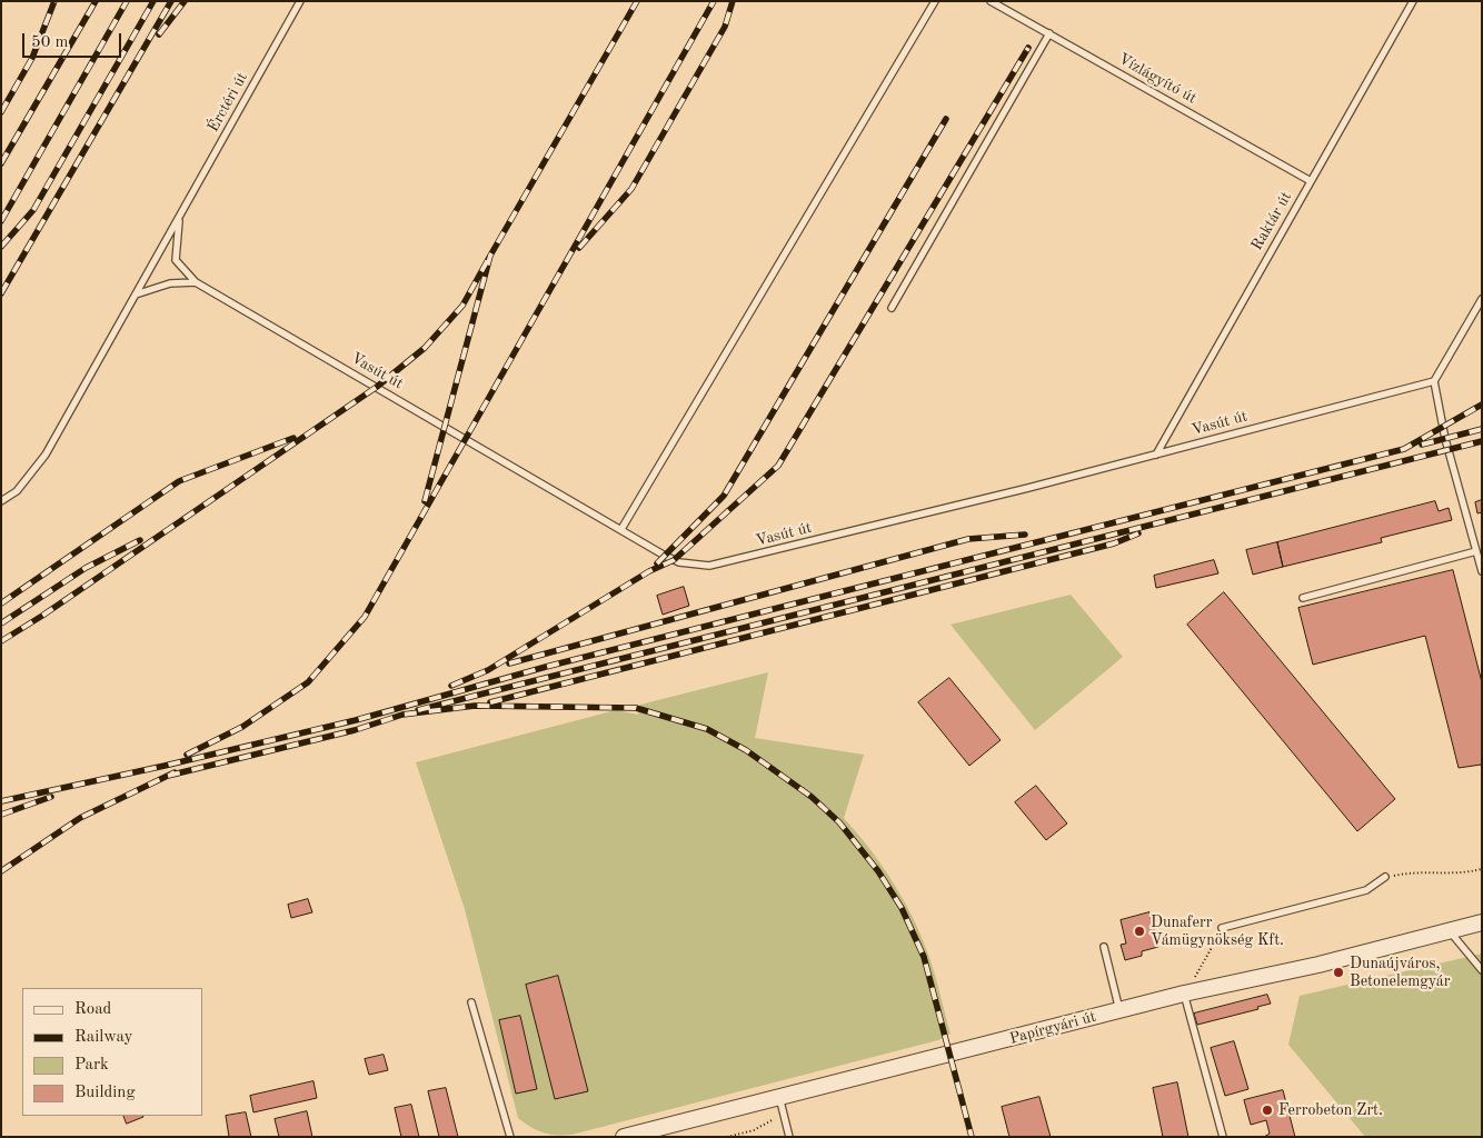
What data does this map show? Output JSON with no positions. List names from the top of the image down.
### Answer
{
  "streets": {
    "street": ["Papírgyári út"],
    "lane": [
      "Vízlágyító út",
      "Érctéri út",
      "Raktár út",
      "Vasút út"
    ]
  },
  "crossings": [
    ["Vízlágyító út", "Raktár út"],
    ["Érctéri út", "Vasút út"],
    ["Raktár út", "Vasút út"]
  ],
  "places": ["Dunaferr Vámügynökség Kft.", "Dunaújváros, Betonelemgyár", "Ferrobeton Zrt."],
  "legend": [
    "Road",
    "Railway",
    "Park",
    "Building"
  ],
  "scale_bar": "50 m"
}
